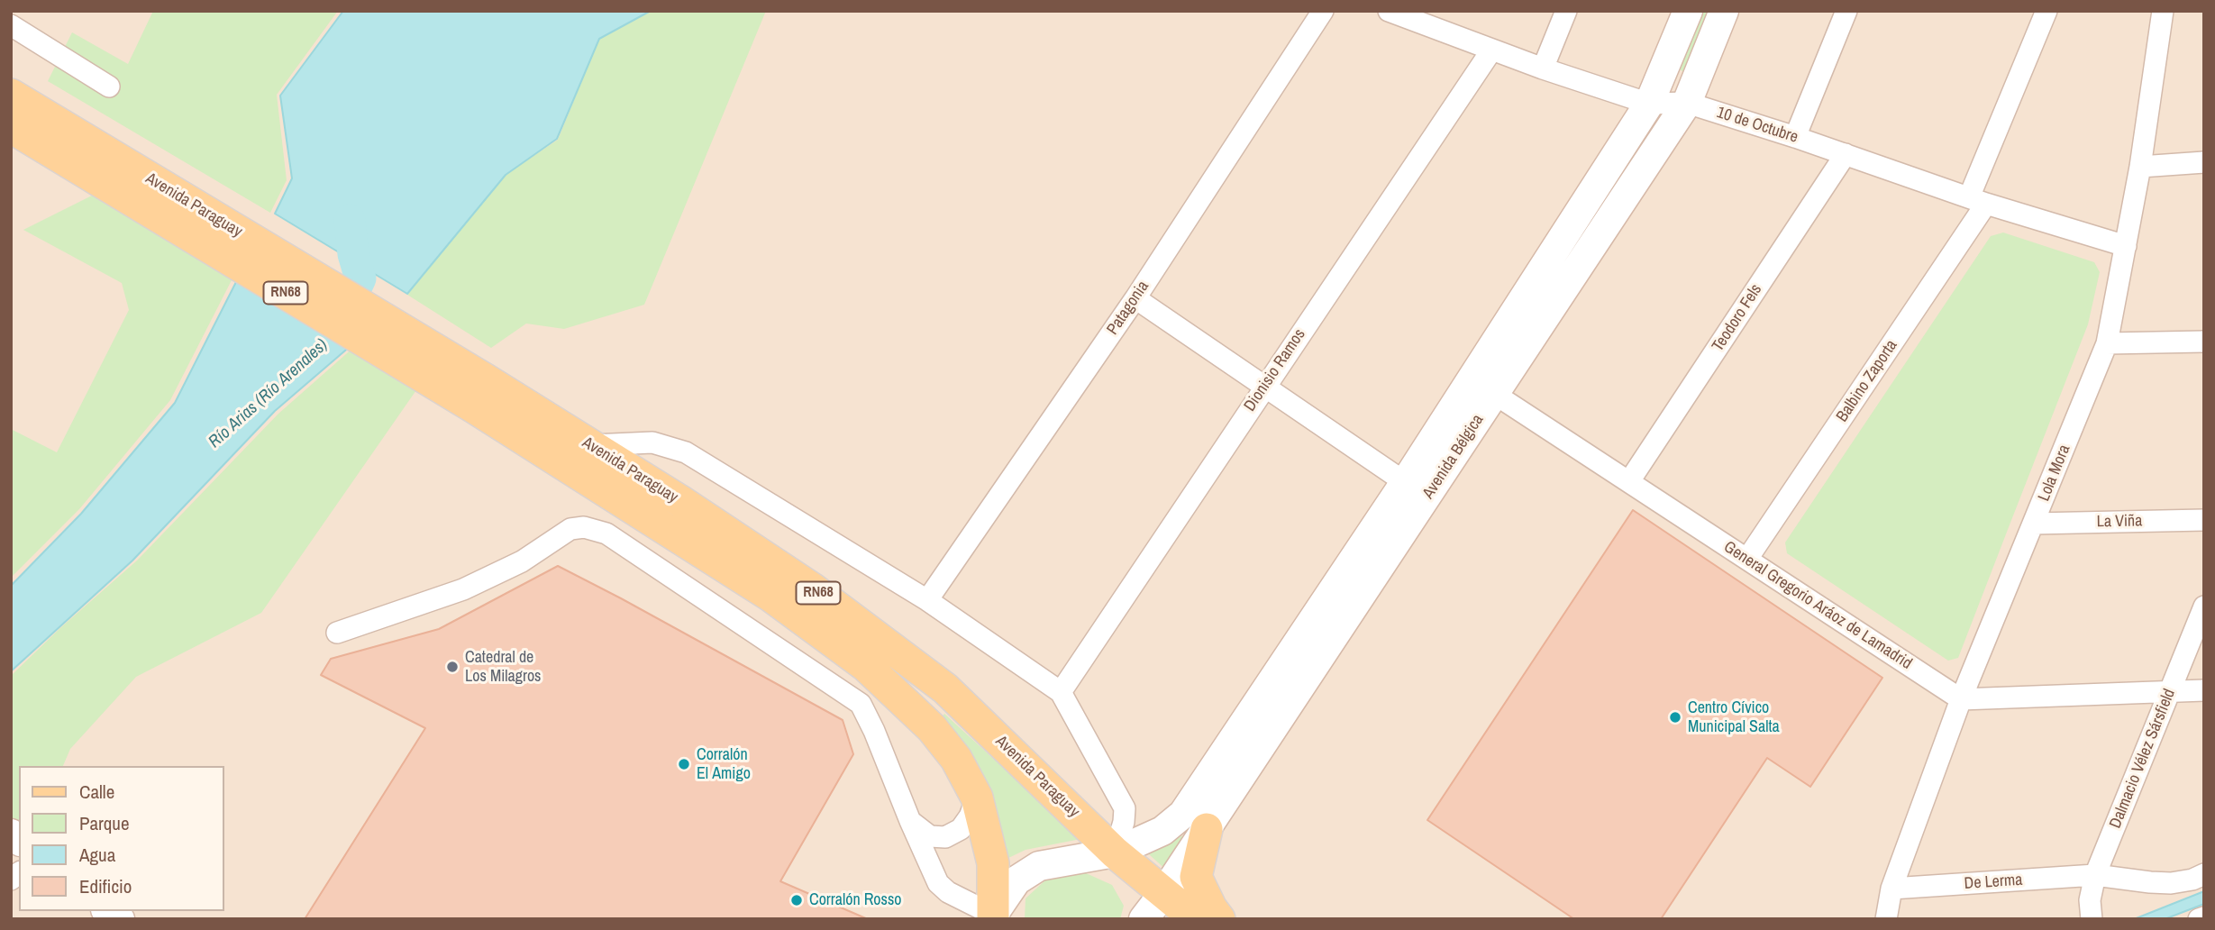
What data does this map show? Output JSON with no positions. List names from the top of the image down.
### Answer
{
  "streets": {
    "main road": ["Avenida Paraguay", "RN68", "Avenida Bélgica"],
    "street": [
      "10 de Octubre",
      "Patagonia",
      "Teodoro Fels",
      "Dionisio Ramos",
      "Balbino Zaporta",
      "Lola Mora",
      "La Viña",
      "General Gregorio Aráoz de Lamadrid",
      "Dalmacio Vélez Sársfield",
      "De Lerma"
    ]
  },
  "crossings": [
    ["10 de Octubre", "Teodoro Fels"],
    ["10 de Octubre", "Dionisio Ramos"],
    ["10 de Octubre", "Balbino Zaporta"],
    ["10 de Octubre", "Avenida Bélgica"],
    ["10 de Octubre", "Lola Mora"],
    ["Avenida Paraguay", "Avenida Bélgica"],
    ["Teodoro Fels", "General Gregorio Aráoz de Lamadrid"],
    ["Balbino Zaporta", "General Gregorio Aráoz de Lamadrid"],
    ["Avenida Bélgica", "General Gregorio Aráoz de Lamadrid"],
    ["Lola Mora", "La Viña"],
    ["Lola Mora", "General Gregorio Aráoz de Lamadrid"],
    ["Lola Mora", "De Lerma"],
    ["Dalmacio Vélez Sársfield", "De Lerma"]
  ],
  "water": ["Río Arias (Río Arenales)"],
  "places": [
    "Catedral de Los Milagros",
    "Centro Cívico Municipal Salta",
    "Corralón El Amigo",
    "Corralón Rosso"
  ],
  "legend": [
    "Calle",
    "Parque",
    "Agua",
    "Edificio"
  ]
}
